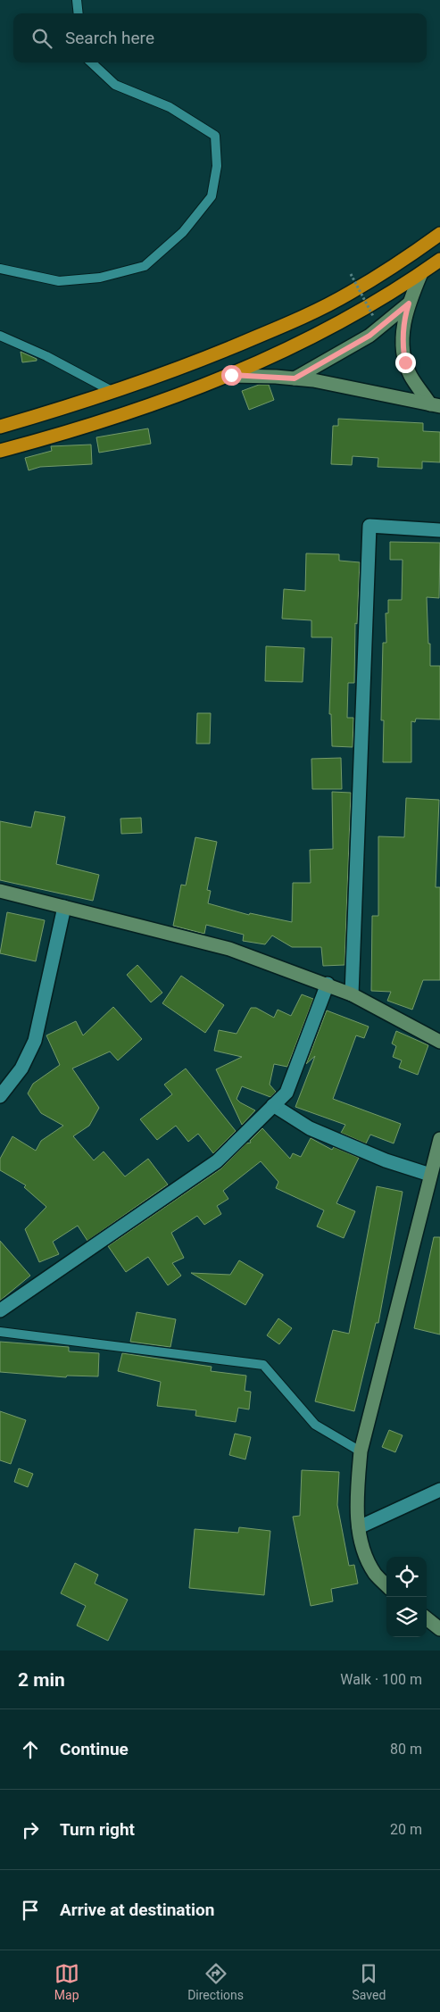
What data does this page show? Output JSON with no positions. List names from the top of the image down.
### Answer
{
  "page": {
    "search": "Search here",
    "heading": ["2 min", "Walk · 100 m"],
    "list": [
      ["Continue", "80 m"],
      ["Turn right", "20 m"],
      "Arrive at destination"
    ],
    "nav": ["Map", "Directions", "Saved"]
  }
}
